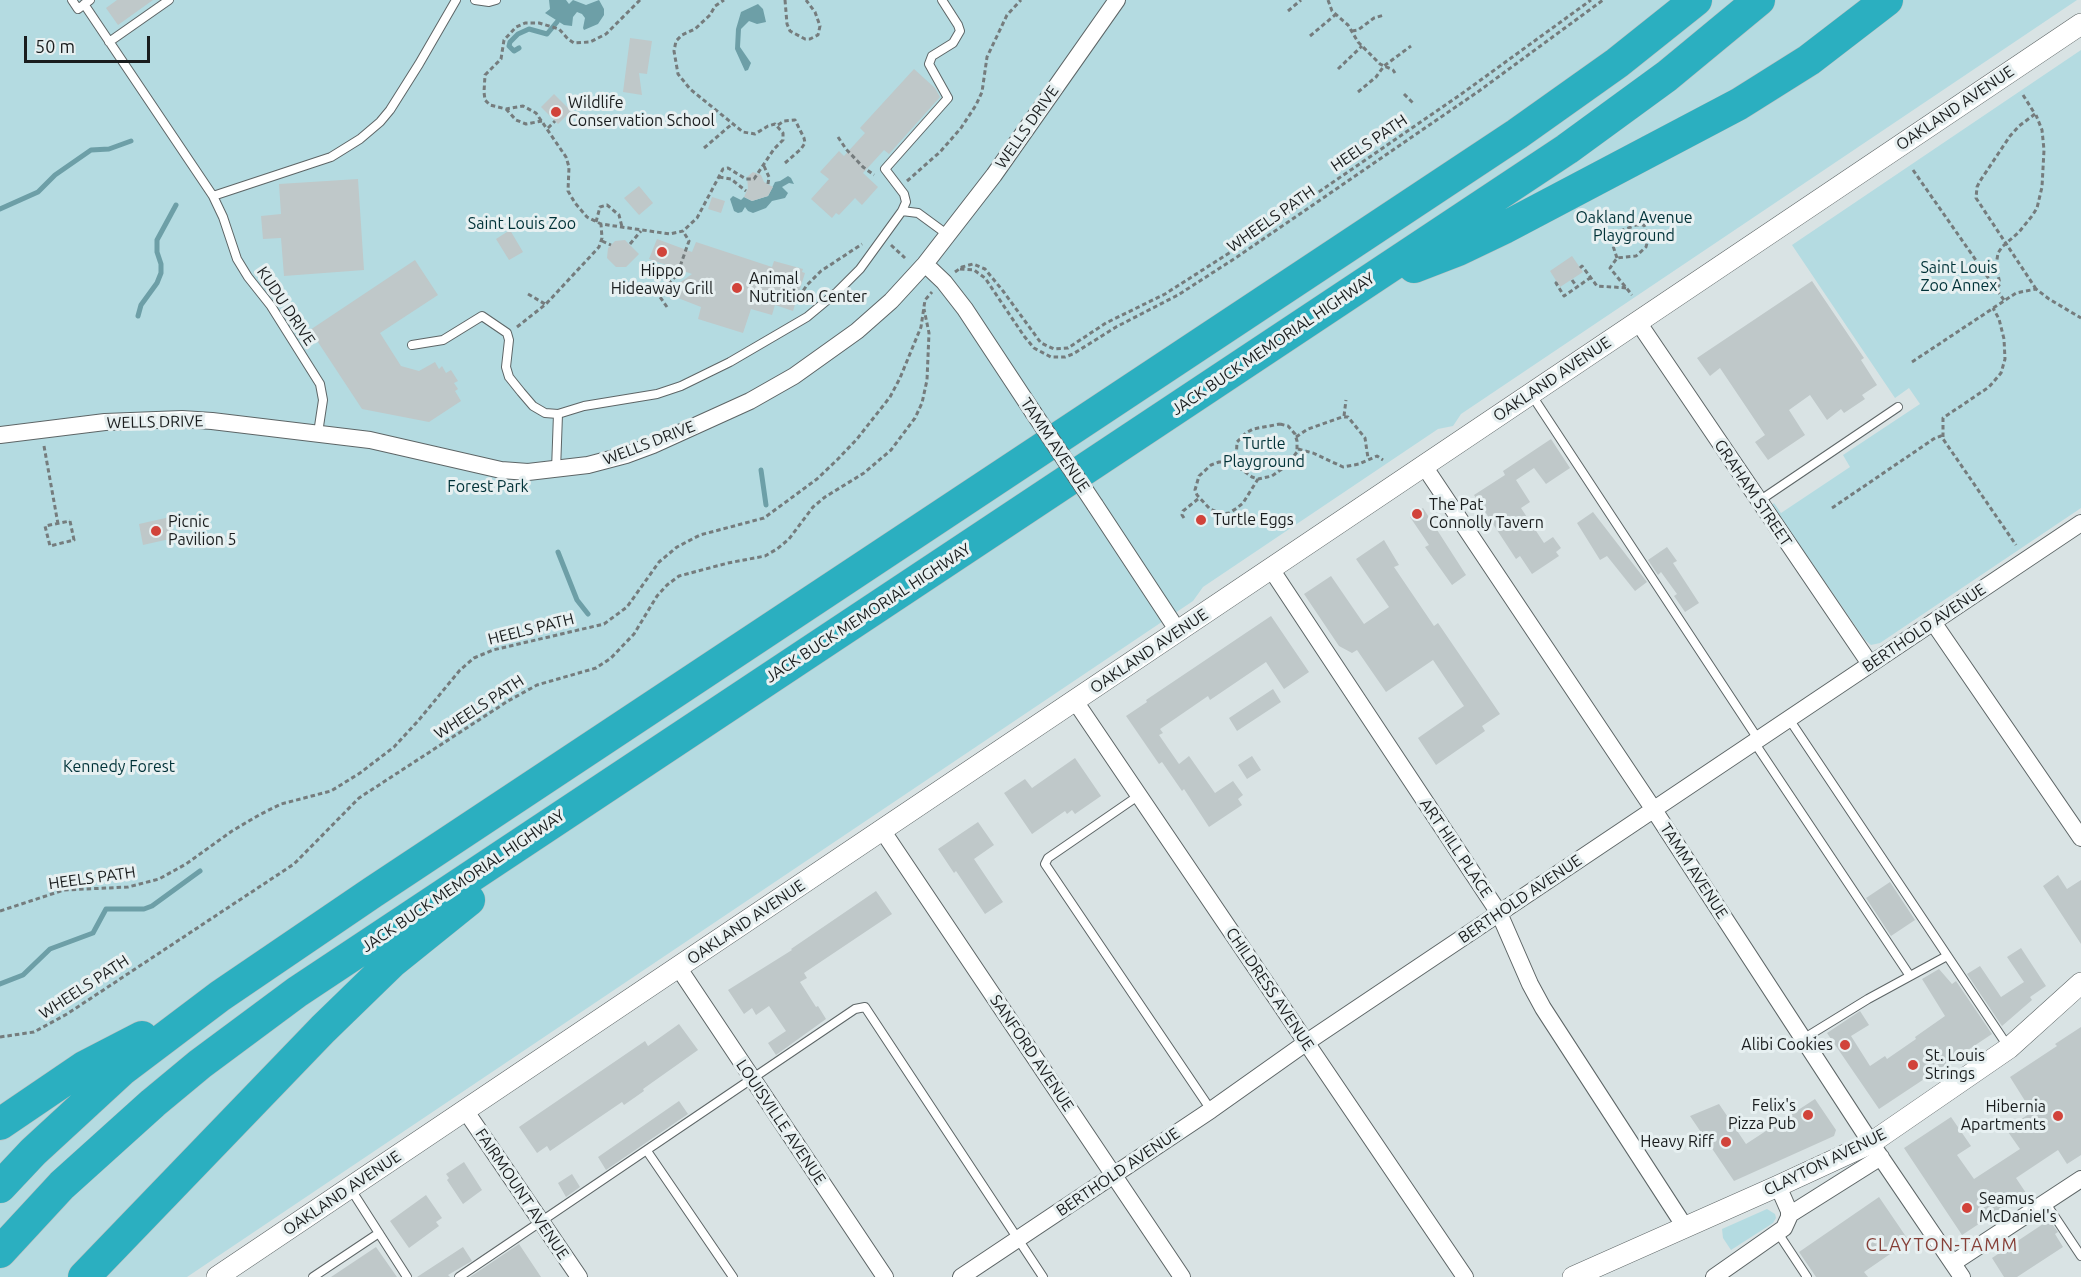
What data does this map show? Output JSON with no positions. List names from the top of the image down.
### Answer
{
  "streets": {
    "highway": ["JACK BUCK MEMORIAL HIGHWAY"],
    "street": [
      "OAKLAND AVENUE",
      "WELLS DRIVE",
      "TAMM AVENUE",
      "GRAHAM STREET",
      "BERTHOLD AVENUE",
      "ART HILL PLACE",
      "CHILDRESS AVENUE",
      "SANFORD AVENUE",
      "LOUISVILLE AVENUE",
      "CLAYTON AVENUE",
      "FAIRMOUNT AVENUE"
    ],
    "lane": ["KUDU DRIVE"],
    "path": ["HEELS PATH", "WHEELS PATH"]
  },
  "crossings": [
    ["OAKLAND AVENUE", "TAMM AVENUE"],
    ["OAKLAND AVENUE", "GRAHAM STREET"],
    ["OAKLAND AVENUE", "ART HILL PLACE"],
    ["OAKLAND AVENUE", "CHILDRESS AVENUE"],
    ["OAKLAND AVENUE", "SANFORD AVENUE"],
    ["OAKLAND AVENUE", "LOUISVILLE AVENUE"],
    ["OAKLAND AVENUE", "FAIRMOUNT AVENUE"],
    ["WELLS DRIVE", "KUDU DRIVE"],
    ["WELLS DRIVE", "TAMM AVENUE"],
    ["HEELS PATH", "WHEELS PATH"],
    ["TAMM AVENUE", "BERTHOLD AVENUE"],
    ["TAMM AVENUE", "CLAYTON AVENUE"],
    ["GRAHAM STREET", "BERTHOLD AVENUE"],
    ["BERTHOLD AVENUE", "ART HILL PLACE"],
    ["BERTHOLD AVENUE", "CHILDRESS AVENUE"],
    ["BERTHOLD AVENUE", "SANFORD AVENUE"],
    ["ART HILL PLACE", "CLAYTON AVENUE"]
  ],
  "districts": ["CLAYTON-TAMM"],
  "parks": [
    "Oakland Avenue Playground",
    "Saint Louis Zoo",
    "Saint Louis Zoo Annex",
    "Turtle Playground",
    "Forest Park",
    "Kennedy Forest"
  ],
  "places": [
    "Wildlife Conservation School",
    "Hippo Hideaway Grill",
    "Animal Nutrition Center",
    "The Pat Connolly Tavern",
    "Turtle Eggs",
    "Picnic Pavilion 5",
    "Alibi Cookies",
    "St. Louis Strings",
    "Felix's Pizza Pub",
    "Hibernia Apartments",
    "Heavy Riff",
    "Seamus McDaniel's"
  ],
  "scale_bar": "50 m"
}
